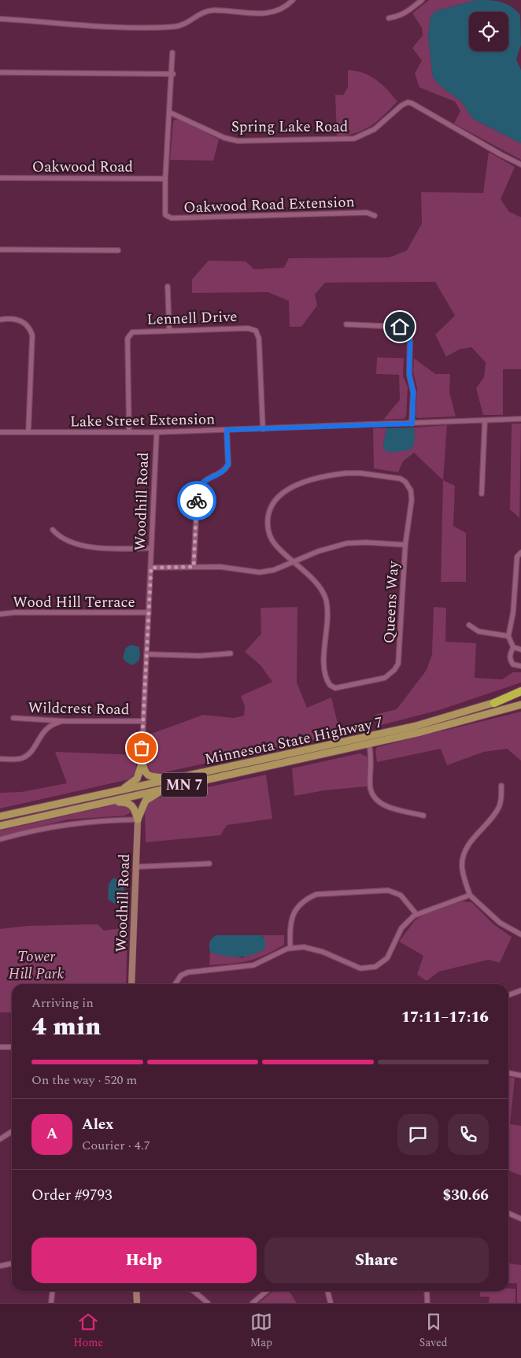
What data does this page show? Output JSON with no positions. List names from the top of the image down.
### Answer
{
  "streets": {
    "main road": ["Minnesota State Highway 7", "MN 7"],
    "street": [
      "Spring Lake Road",
      "Oakwood Road",
      "Oakwood Road Extension",
      "Lennell Drive",
      "Lake Street Extension",
      "Woodhill Road",
      "Wood Hill Terrace",
      "Queens Way",
      "Wildcrest Road"
    ]
  },
  "crossings": [
    ["Oakwood Road", "Oakwood Road Extension"],
    ["Lennell Drive", "Lake Street Extension"],
    ["Lake Street Extension", "Woodhill Road"],
    ["Woodhill Road", "Wood Hill Terrace"],
    ["Woodhill Road", "Wildcrest Road"]
  ],
  "parks": ["Tower Hill Park"],
  "page": {
    "heading": ["4 min", "Arriving in", "17:11–17:16"],
    "panel": [
      "Alex",
      "Courier · 4.7",
      "Order #9793",
      "$30.66"
    ],
    "bar": "On the way · 520 m",
    "round": "A",
    "buttons": ["Help", "Share"],
    "tabs": ["Home", "Map", "Saved"]
  }
}
